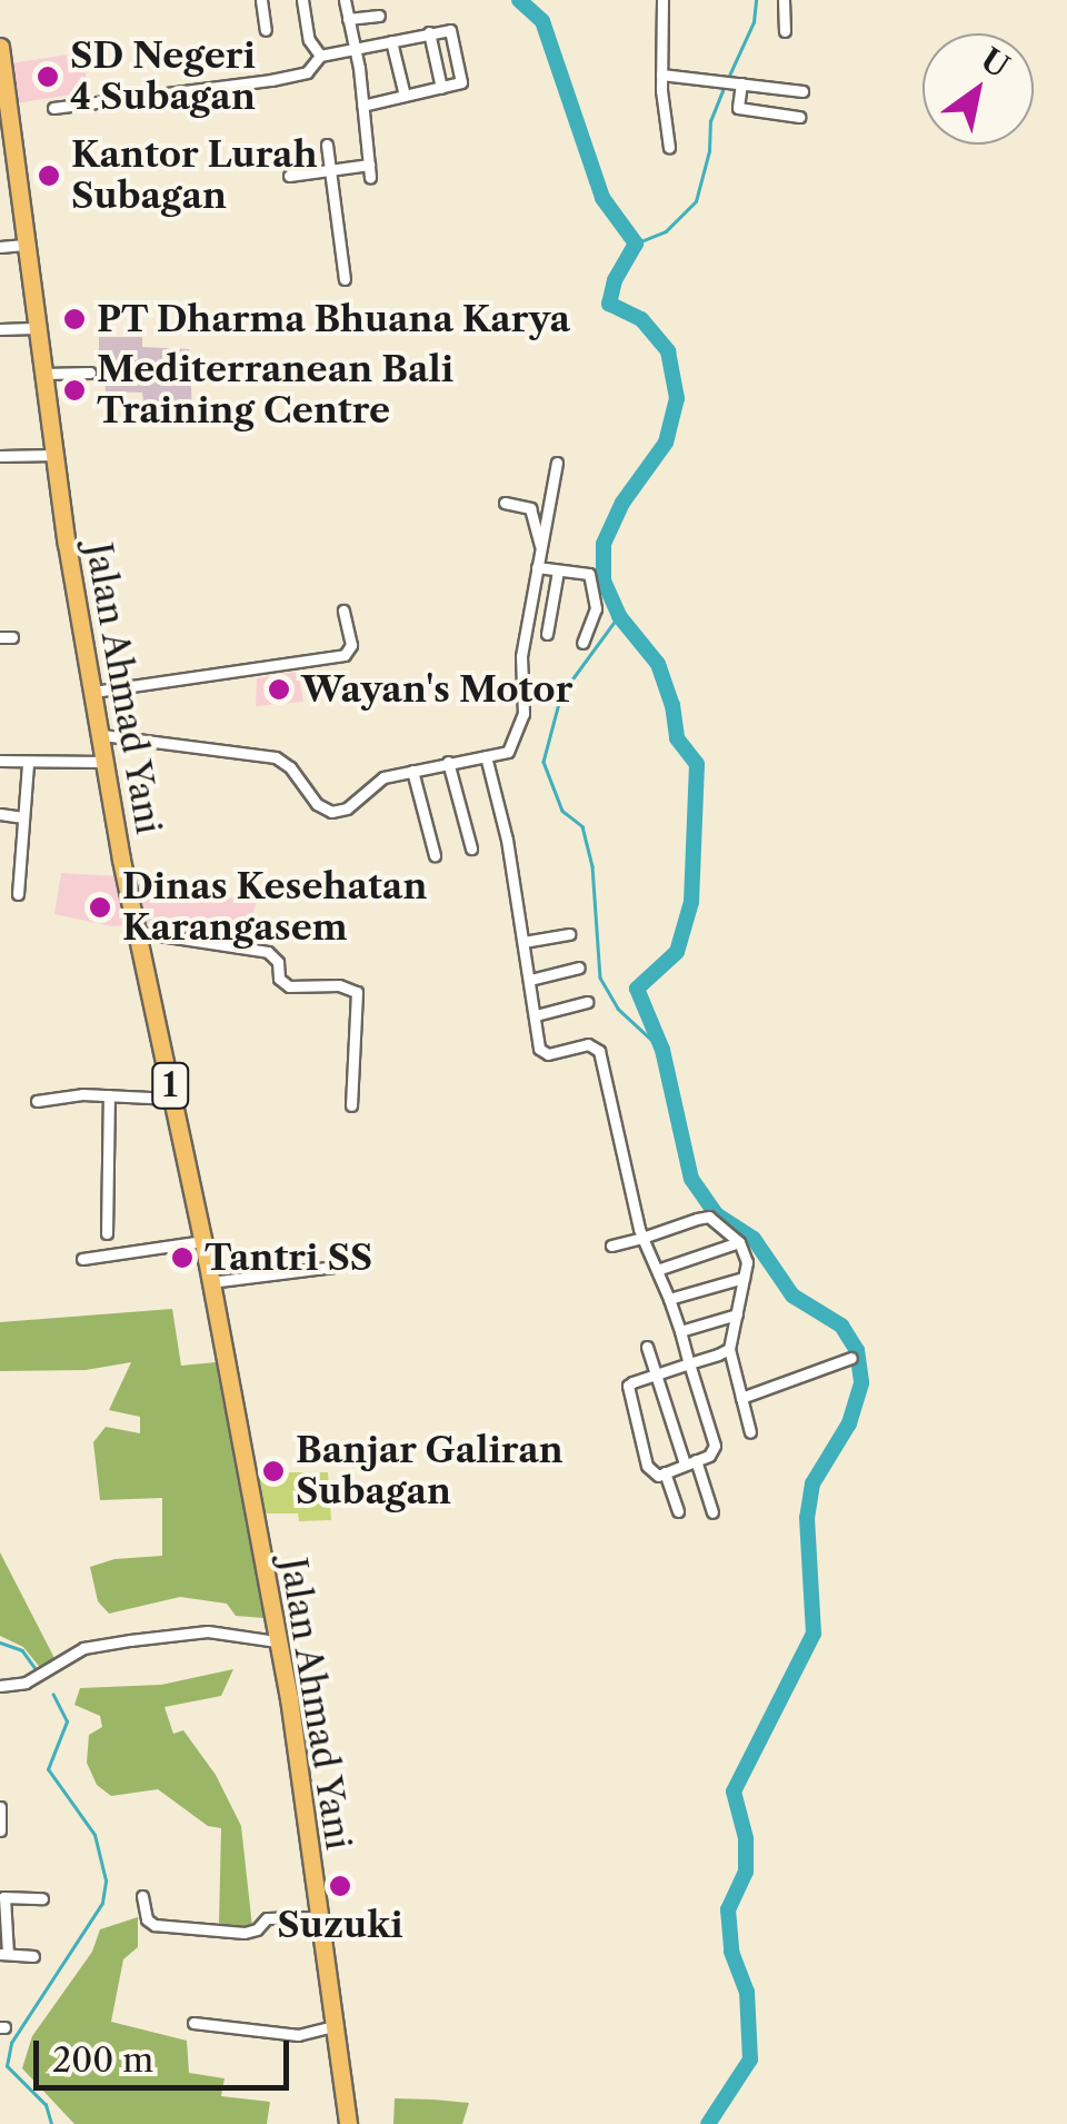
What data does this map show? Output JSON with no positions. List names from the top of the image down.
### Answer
{
  "streets": {
    "highway": ["Jalan Ahmad Yani", "1"]
  },
  "places": [
    "SD Negeri 4 Subagan",
    "Kantor Lurah Subagan",
    "PT Dharma Bhuana Karya",
    "Mediterranean Bali Training Centre",
    "Wayan's Motor",
    "Dinas Kesehatan Karangasem",
    "Tantri SS",
    "Banjar Galiran Subagan",
    "Suzuki"
  ],
  "scale_bar": "200 m",
  "north": "top right"
}
